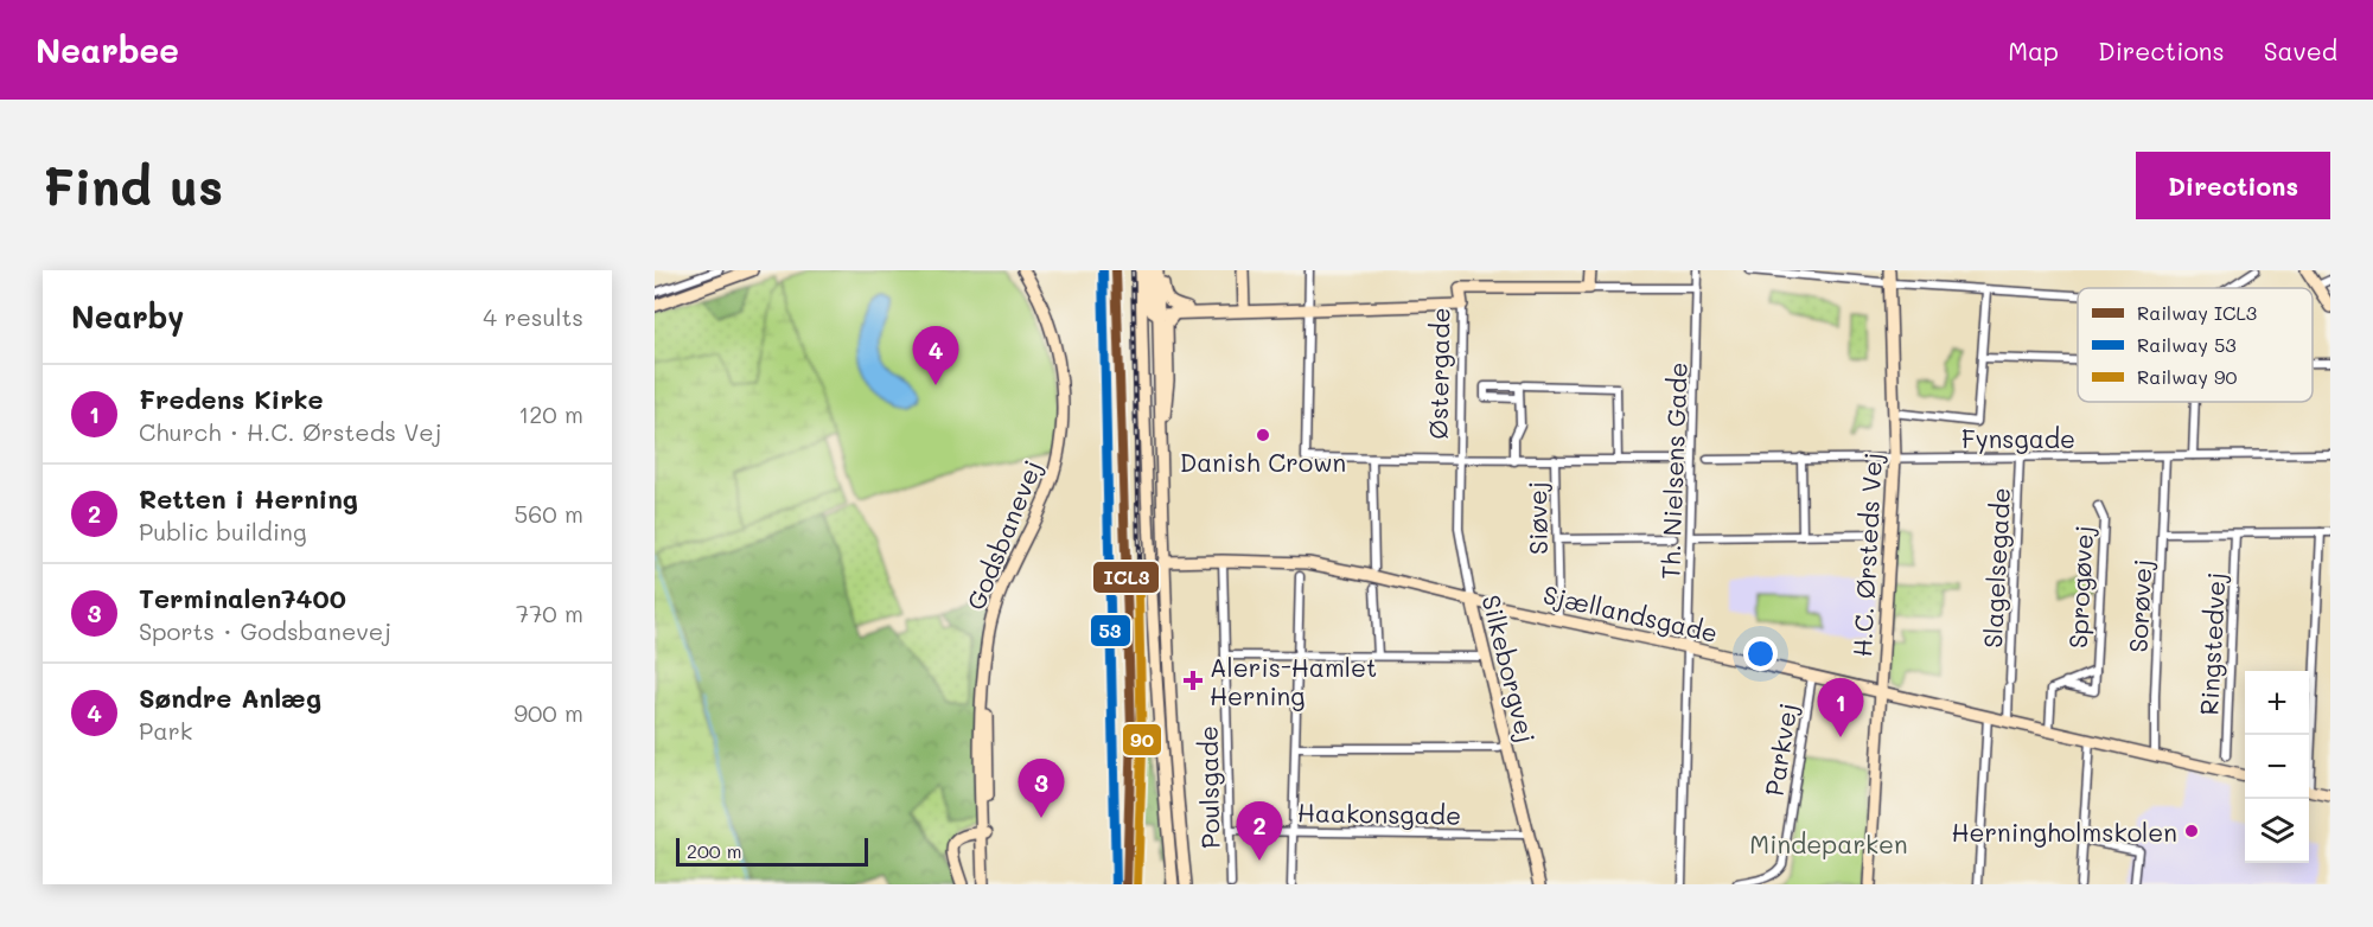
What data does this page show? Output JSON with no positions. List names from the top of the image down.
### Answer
{
  "streets": {
    "street": [
      "Østergade",
      "Fynsgade",
      "Th. Nielsens Gade",
      "Siøvej",
      "Godsbanevej",
      "H.C. Ørsteds Vej",
      "Slagelsegade",
      "Sprogøvej",
      "Sorøvej",
      "Sjællandsgade",
      "Ringstedvej",
      "Silkeborgvej",
      "Parkvej",
      "Poulsgade",
      "Haakonsgade"
    ]
  },
  "crossings": [
    ["Østergade", "Silkeborgvej"],
    ["Fynsgade", "H.C. Ørsteds Vej"],
    ["Fynsgade", "Slagelsegade"],
    ["Fynsgade", "Sorøvej"],
    ["Th. Nielsens Gade", "Sjællandsgade"],
    ["Siøvej", "Sjællandsgade"],
    ["H.C. Ørsteds Vej", "Sjællandsgade"],
    ["Slagelsegade", "Sjællandsgade"],
    ["Sprogøvej", "Sjællandsgade"],
    ["Sorøvej", "Sjællandsgade"],
    ["Sjællandsgade", "Silkeborgvej"],
    ["Sjællandsgade", "Parkvej"],
    ["Sjællandsgade", "Poulsgade"],
    ["Silkeborgvej", "Haakonsgade"],
    ["Poulsgade", "Haakonsgade"]
  ],
  "parks": ["Mindeparken"],
  "places": {
    "other": ["Danish Crown", "Herningholmskolen"],
    "health": ["Aleris-Hamlet Herning"]
  },
  "lines": ["rail line ICL3", "rail line 53", "rail line 90"],
  "legend": ["Railway ICL3", "Railway 53", "Railway 90"],
  "scale_bar": "200 m",
  "page": {
    "header": "Nearbee",
    "nav": ["Map", "Directions", "Saved"],
    "buttons": "Directions",
    "title": "Find us",
    "heading": ["Nearby", "4 results"],
    "pins": [
      "4",
      "1",
      "3",
      "2"
    ],
    "list": [
      {
        "mark": "1",
        "name": "Fredens Kirke",
        "note": "Church · H.C. Ørsteds Vej",
        "value": "120 m"
      },
      {
        "mark": "2",
        "name": "Retten i Herning",
        "note": "Public building",
        "value": "560 m"
      },
      {
        "mark": "3",
        "name": "Terminalen7400",
        "note": "Sports · Godsbanevej",
        "value": "770 m"
      },
      {
        "mark": "4",
        "name": "Søndre Anlæg",
        "note": "Park",
        "value": "900 m"
      }
    ],
    "map_buttons": ["+", "−"],
    "scale": "200 m"
  }
}
